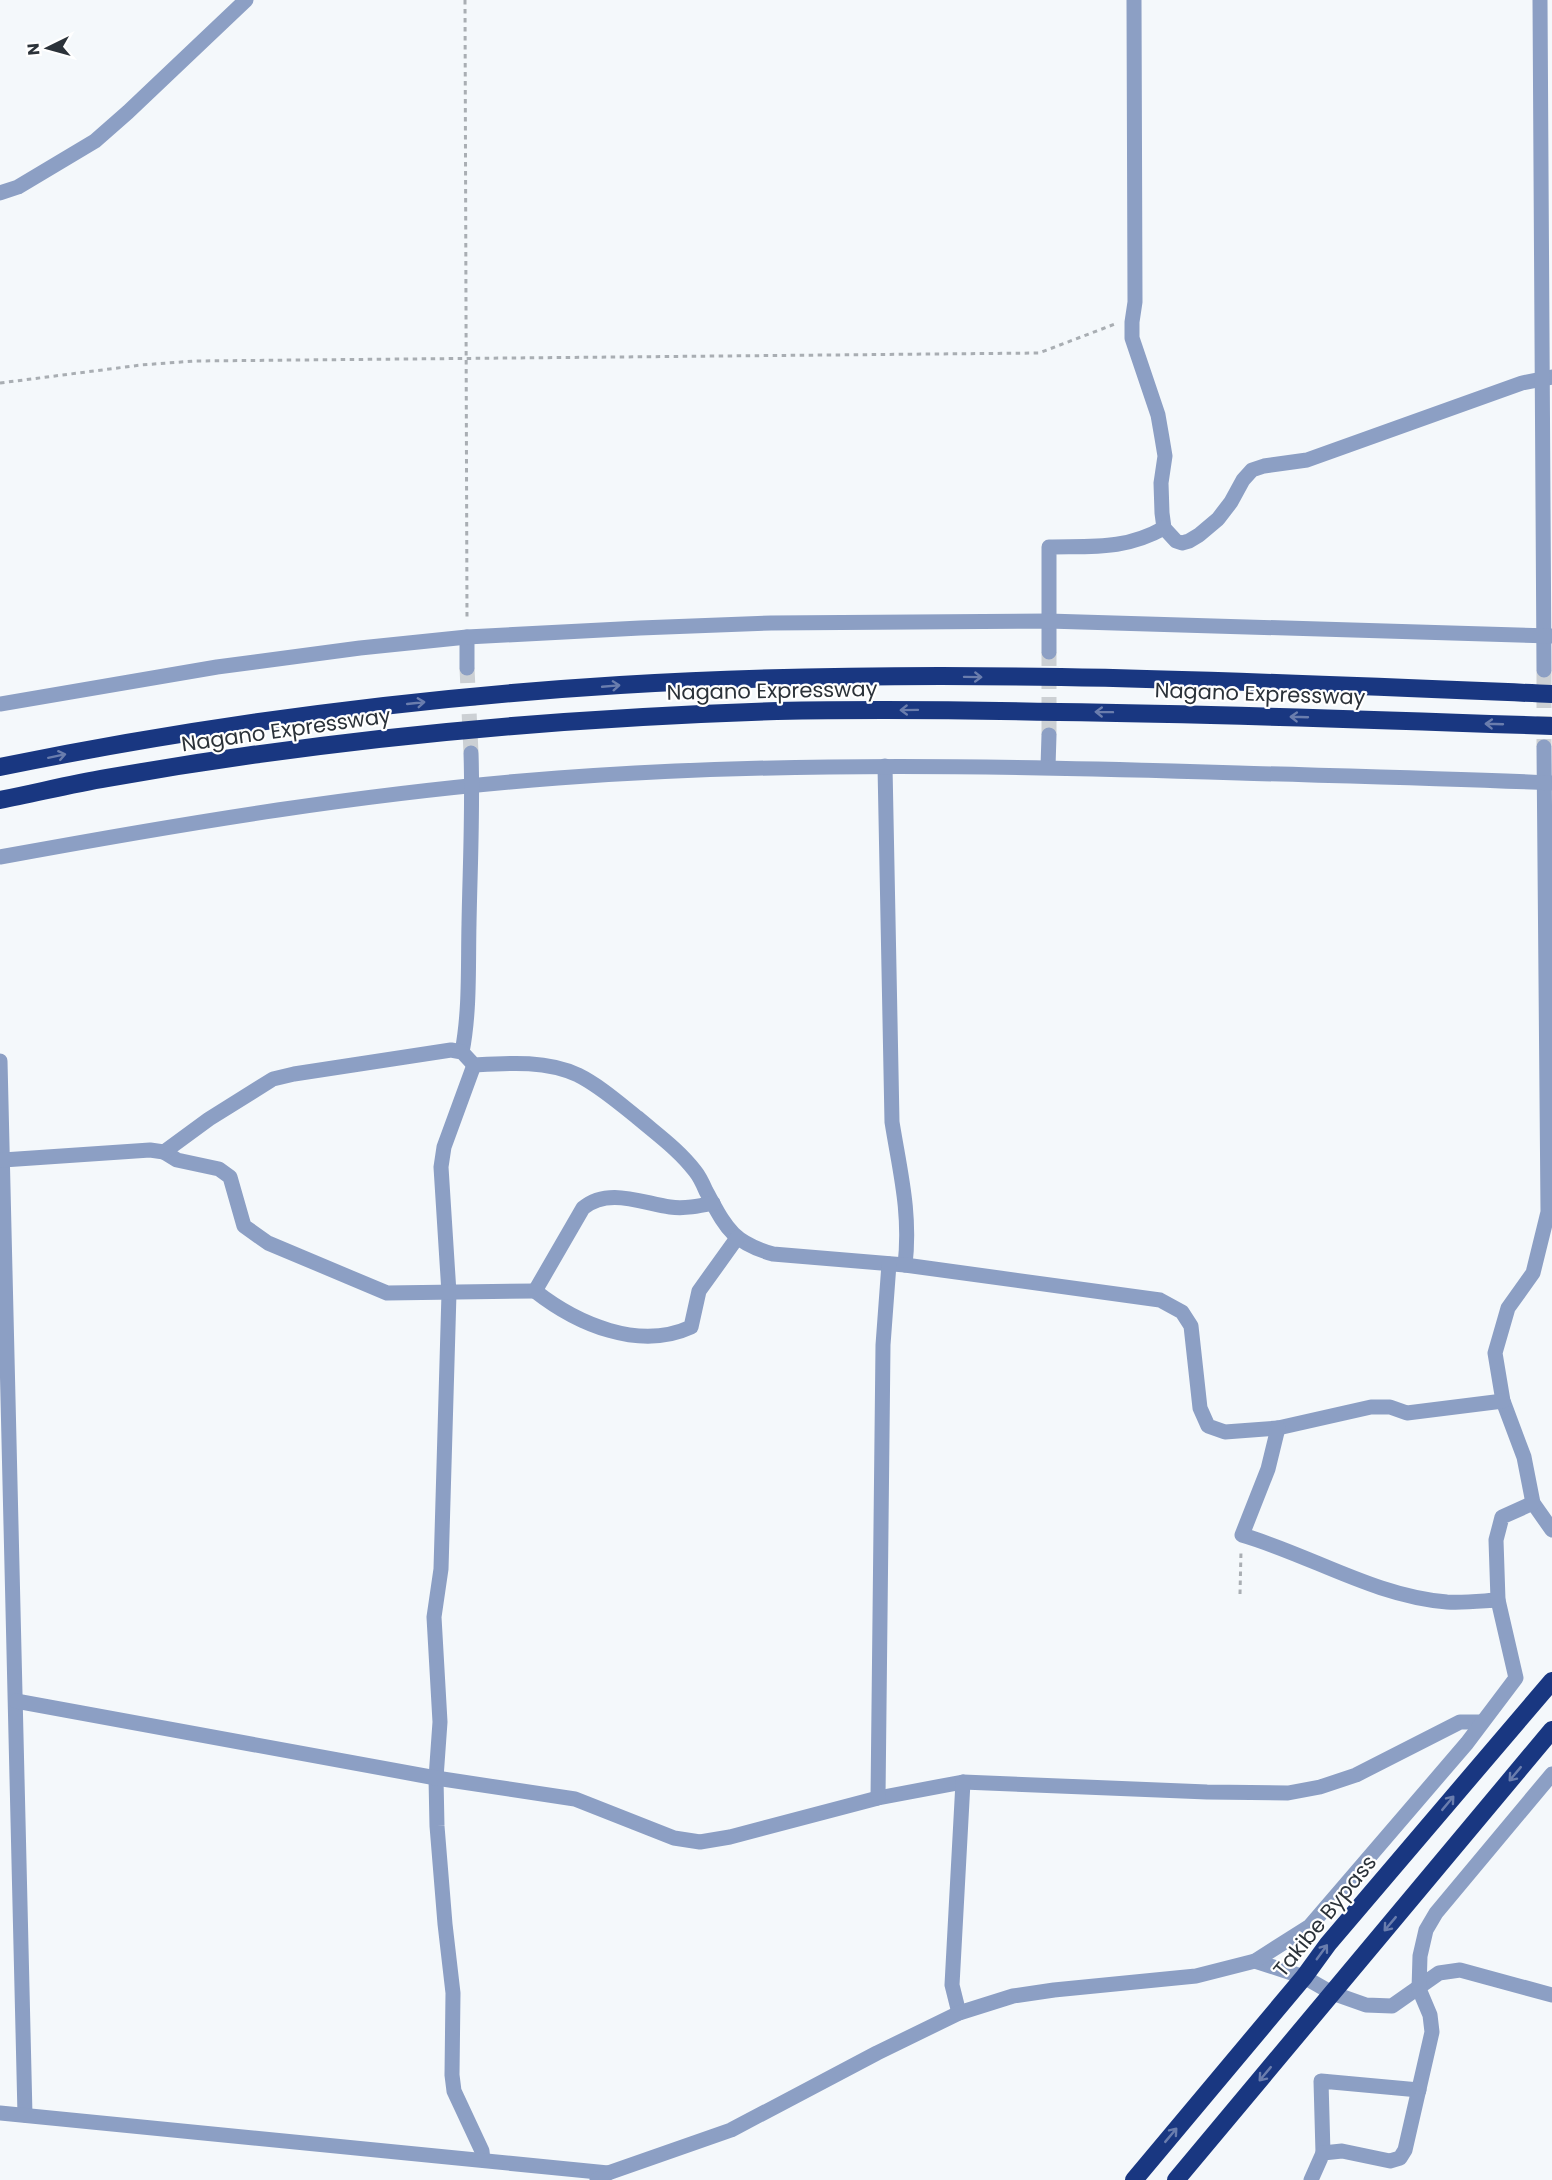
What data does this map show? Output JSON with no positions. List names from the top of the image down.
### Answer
{
  "streets": {
    "highway": ["Nagano Expressway", "Takibe Bypass"]
  },
  "north": "left"
}
